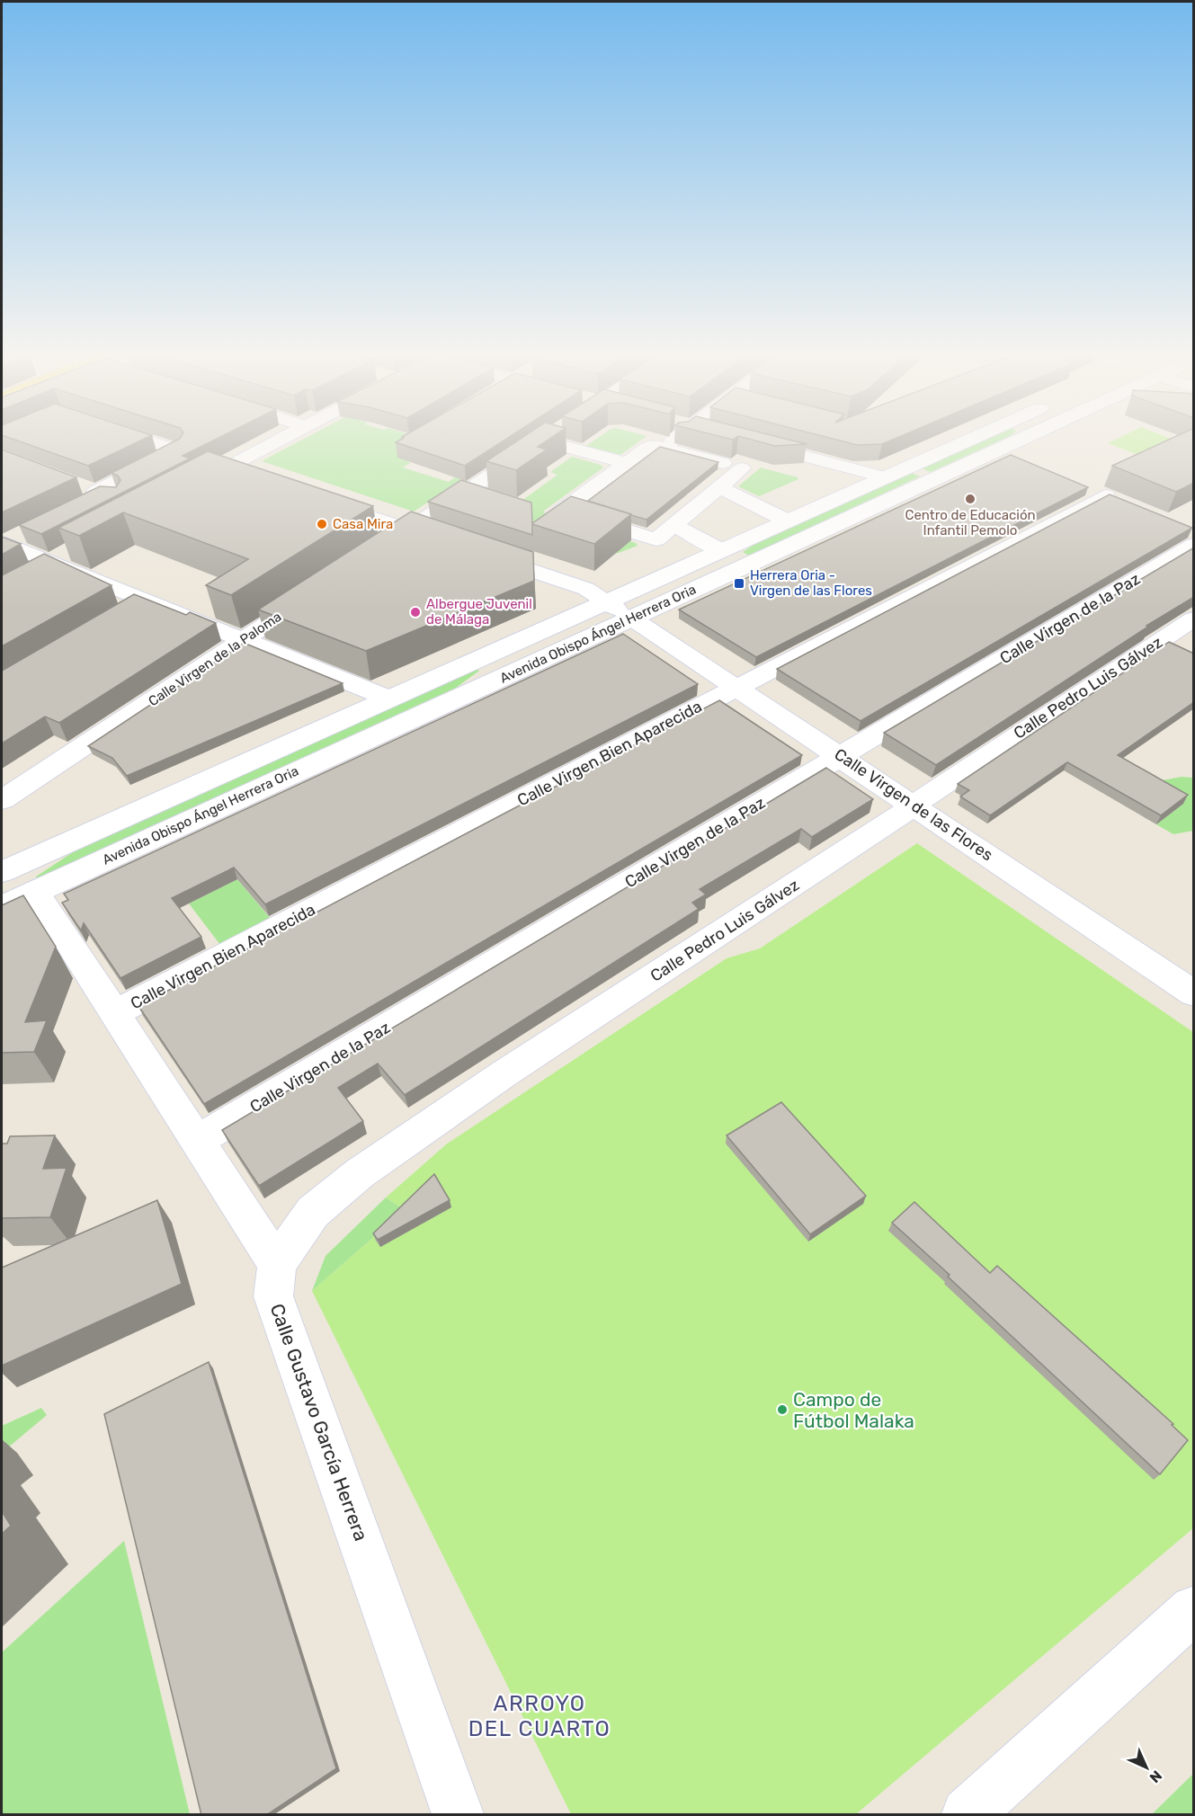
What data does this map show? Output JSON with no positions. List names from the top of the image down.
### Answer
{
  "streets": {
    "street": [
      "Calle Virgen de la Paz",
      "Avenida Obispo Ángel Herrera Oria",
      "Calle Virgen de la Paloma",
      "Calle Pedro Luis Gálvez",
      "Calle Virgen Bien Aparecida",
      "Calle Virgen de las Flores",
      "Calle Gustavo García Herrera"
    ]
  },
  "crossings": [
    ["Calle Virgen de la Paz", "Calle Virgen de las Flores"],
    ["Avenida Obispo Ángel Herrera Oria", "Calle Virgen de las Flores"],
    ["Calle Pedro Luis Gálvez", "Calle Virgen de las Flores"],
    ["Calle Pedro Luis Gálvez", "Calle Gustavo García Herrera"],
    ["Calle Virgen Bien Aparecida", "Calle Virgen de las Flores"]
  ],
  "districts": ["ARROYO DEL CUARTO"],
  "places": {
    "other": [
      "Centro de Educación Infantil Pemolo",
      "Casa Mira",
      "Albergue Juvenil de Málaga",
      "Campo de Fútbol Malaka"
    ],
    "transit": ["Herrera Oria - Virgen de las Flores"]
  },
  "north": "bottom right"
}
